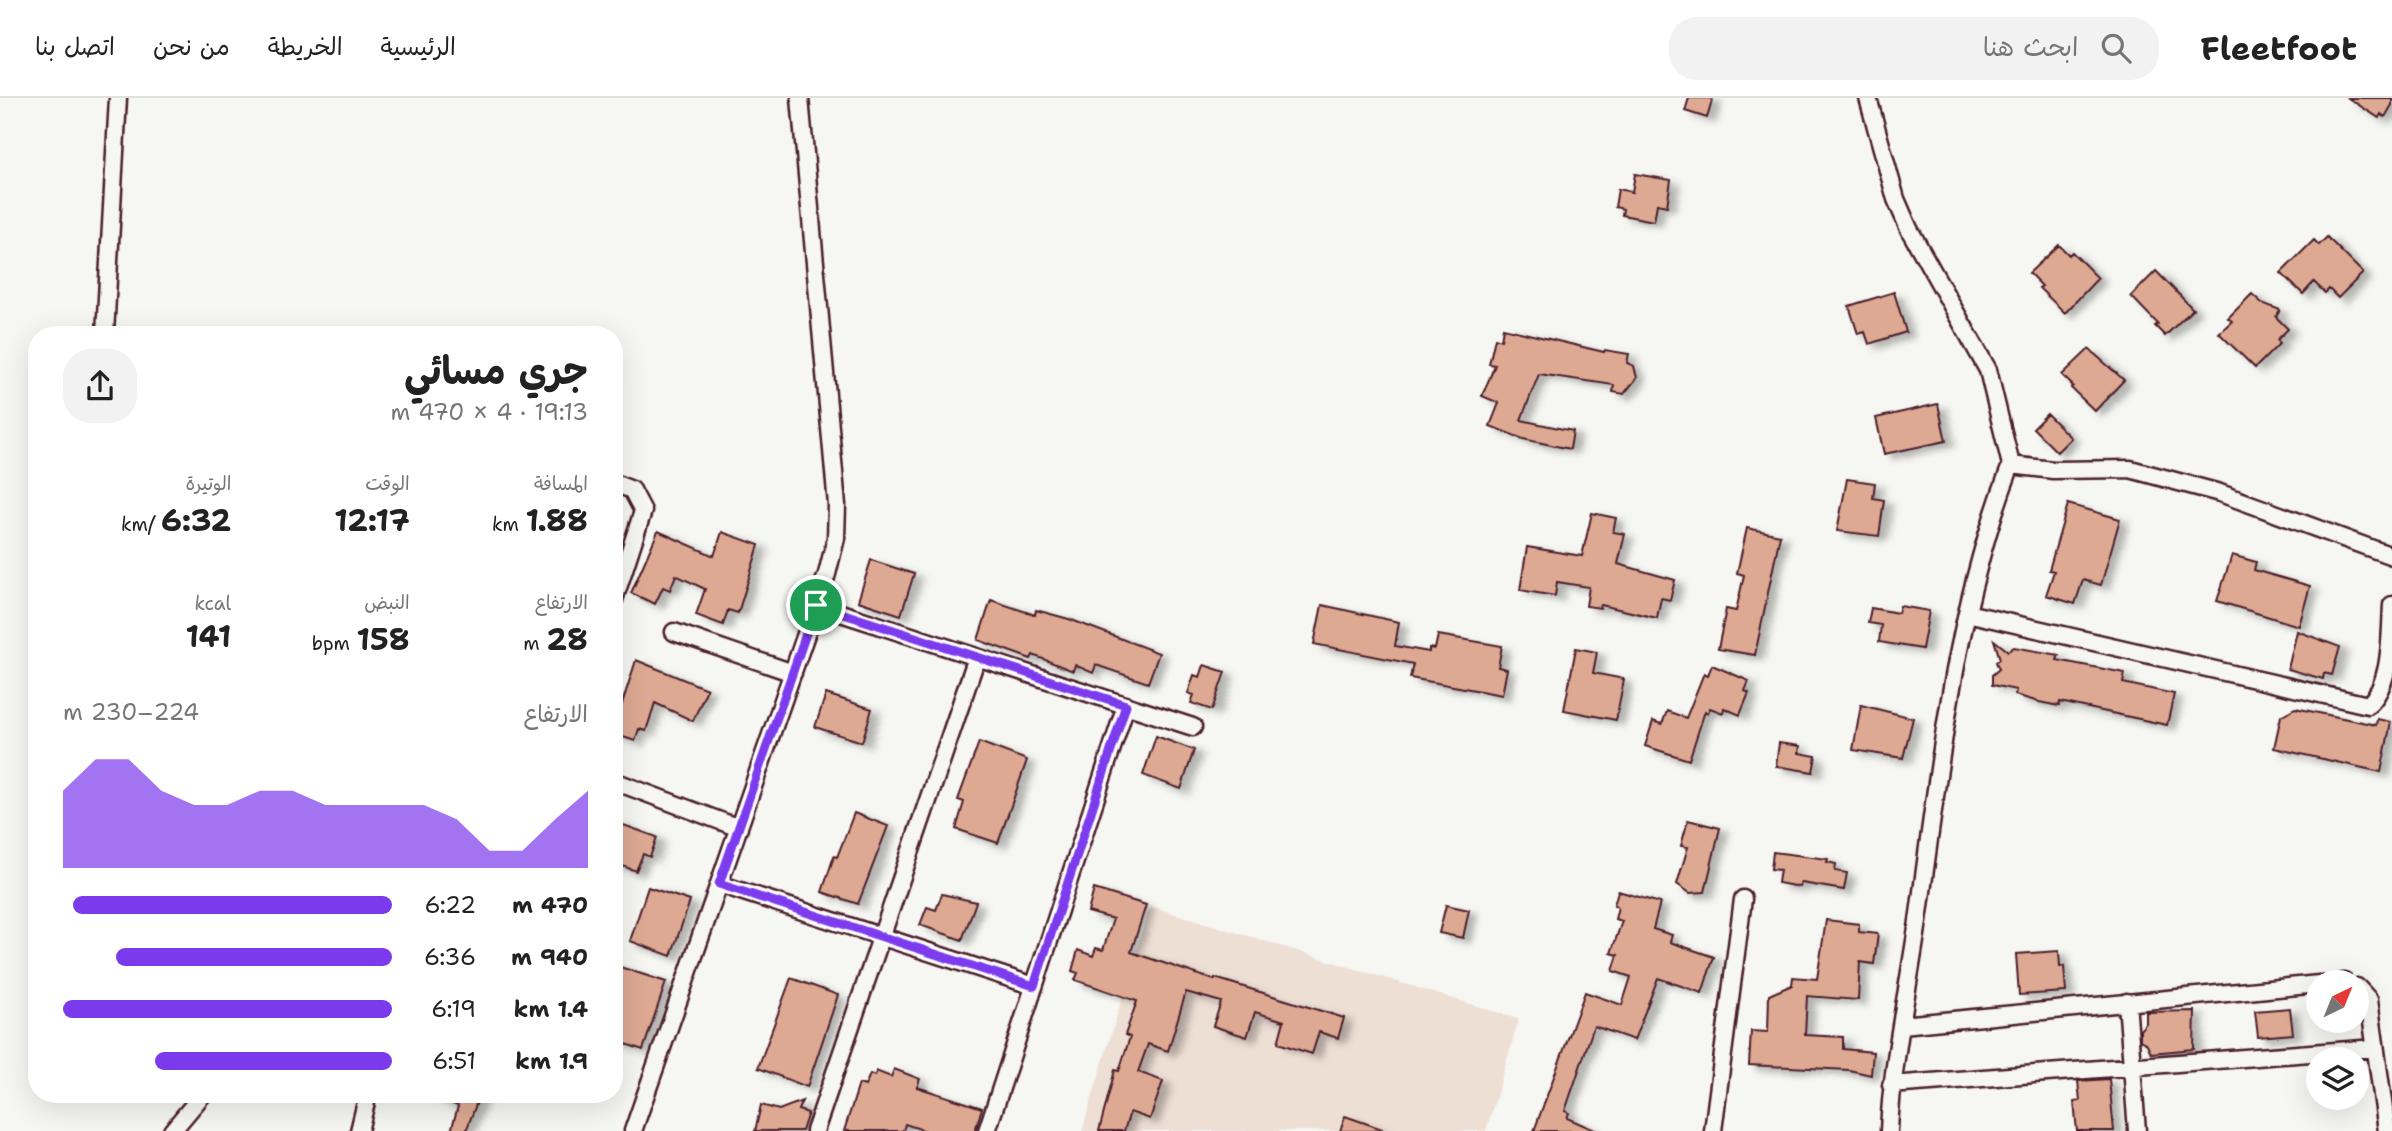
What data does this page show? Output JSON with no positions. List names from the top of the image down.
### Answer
{
  "north": "top right",
  "page": {
    "header": "Fleetfoot",
    "search": "ابحث هنا",
    "nav": [
      "الرئيسية",
      "الخريطة",
      "من نحن",
      "اتصل بنا"
    ],
    "heading": ["جري مسائي", "19:13 · 4 × 470 m"],
    "stats": [
      ["المسافة", "1.88 km"],
      ["الوقت", "12:17"],
      ["الوتيرة", "6:32 /km"],
      ["الارتفاع", "28 m"],
      ["النبض", "158 bpm"],
      ["kcal", "141"]
    ],
    "chart": ["الارتفاع", "224–230 m"],
    "list": [
      {
        "name": "470 m",
        "note": "6:22"
      },
      {
        "name": "940 m",
        "note": "6:36"
      },
      {
        "name": "1.4 km",
        "note": "6:19"
      },
      {
        "name": "1.9 km",
        "note": "6:51"
      }
    ]
  }
}
